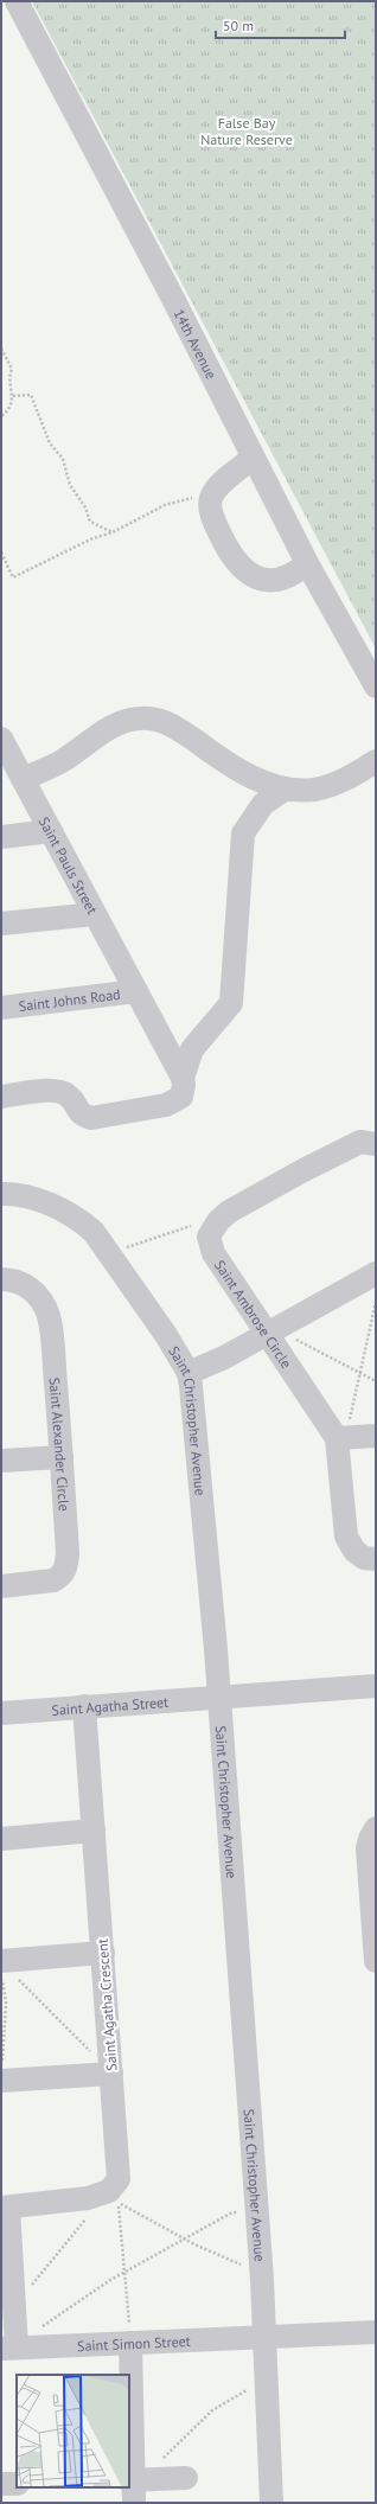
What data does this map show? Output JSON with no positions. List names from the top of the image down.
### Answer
{
  "streets": {
    "street": [
      "14th Avenue",
      "Saint Pauls Street",
      "Saint Johns Road",
      "Saint Ambrose Circle",
      "Saint Christopher Avenue",
      "Saint Alexander Circle",
      "Saint Agatha Street",
      "Saint Agatha Crescent",
      "Saint Simon Street"
    ]
  },
  "crossings": [
    ["Saint Pauls Street", "Saint Johns Road"],
    ["Saint Christopher Avenue", "Saint Agatha Street"],
    ["Saint Christopher Avenue", "Saint Simon Street"],
    ["Saint Agatha Street", "Saint Agatha Crescent"]
  ],
  "parks": ["False Bay Nature Reserve"],
  "scale_bar": "50 m"
}
